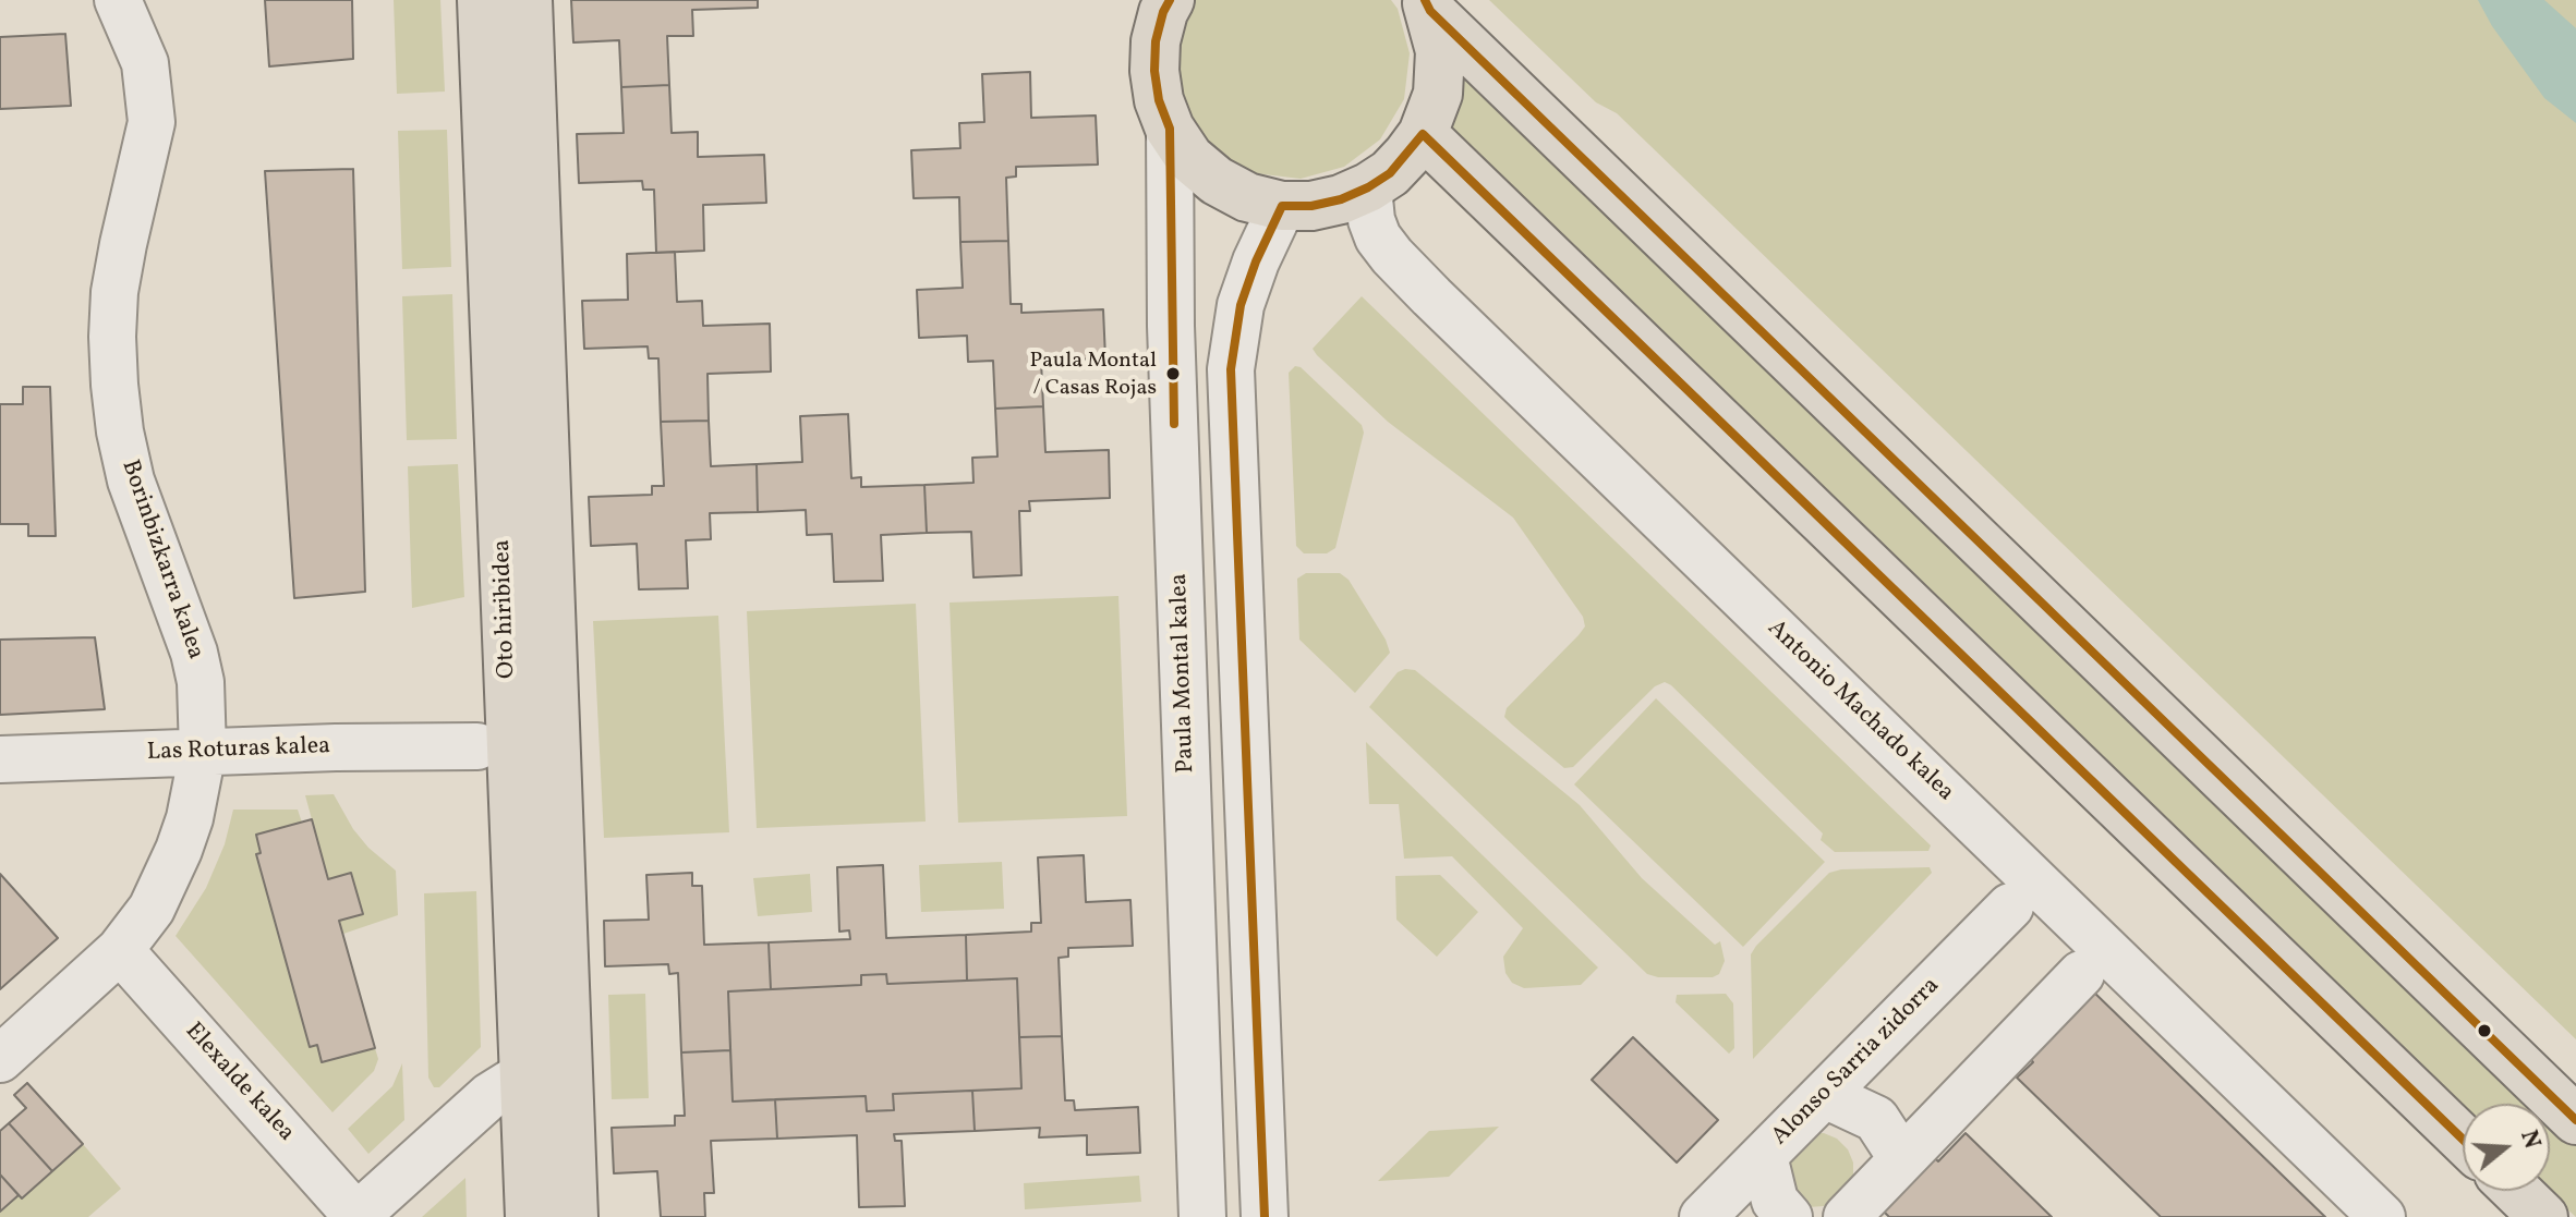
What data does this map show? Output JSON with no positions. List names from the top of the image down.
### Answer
{
  "streets": {
    "main road": ["Oto hiribidea"],
    "street": [
      "Borinbizkarra kalea",
      "Paula Montal kalea",
      "Antonio Machado kalea",
      "Las Roturas kalea",
      "Alonso Sarria zidorra",
      "Elexalde kalea"
    ]
  },
  "crossings": [
    ["Borinbizkarra kalea", "Las Roturas kalea"],
    ["Borinbizkarra kalea", "Elexalde kalea"]
  ],
  "places": ["Paula Montal / Casas Rojas"],
  "north": "right"
}
